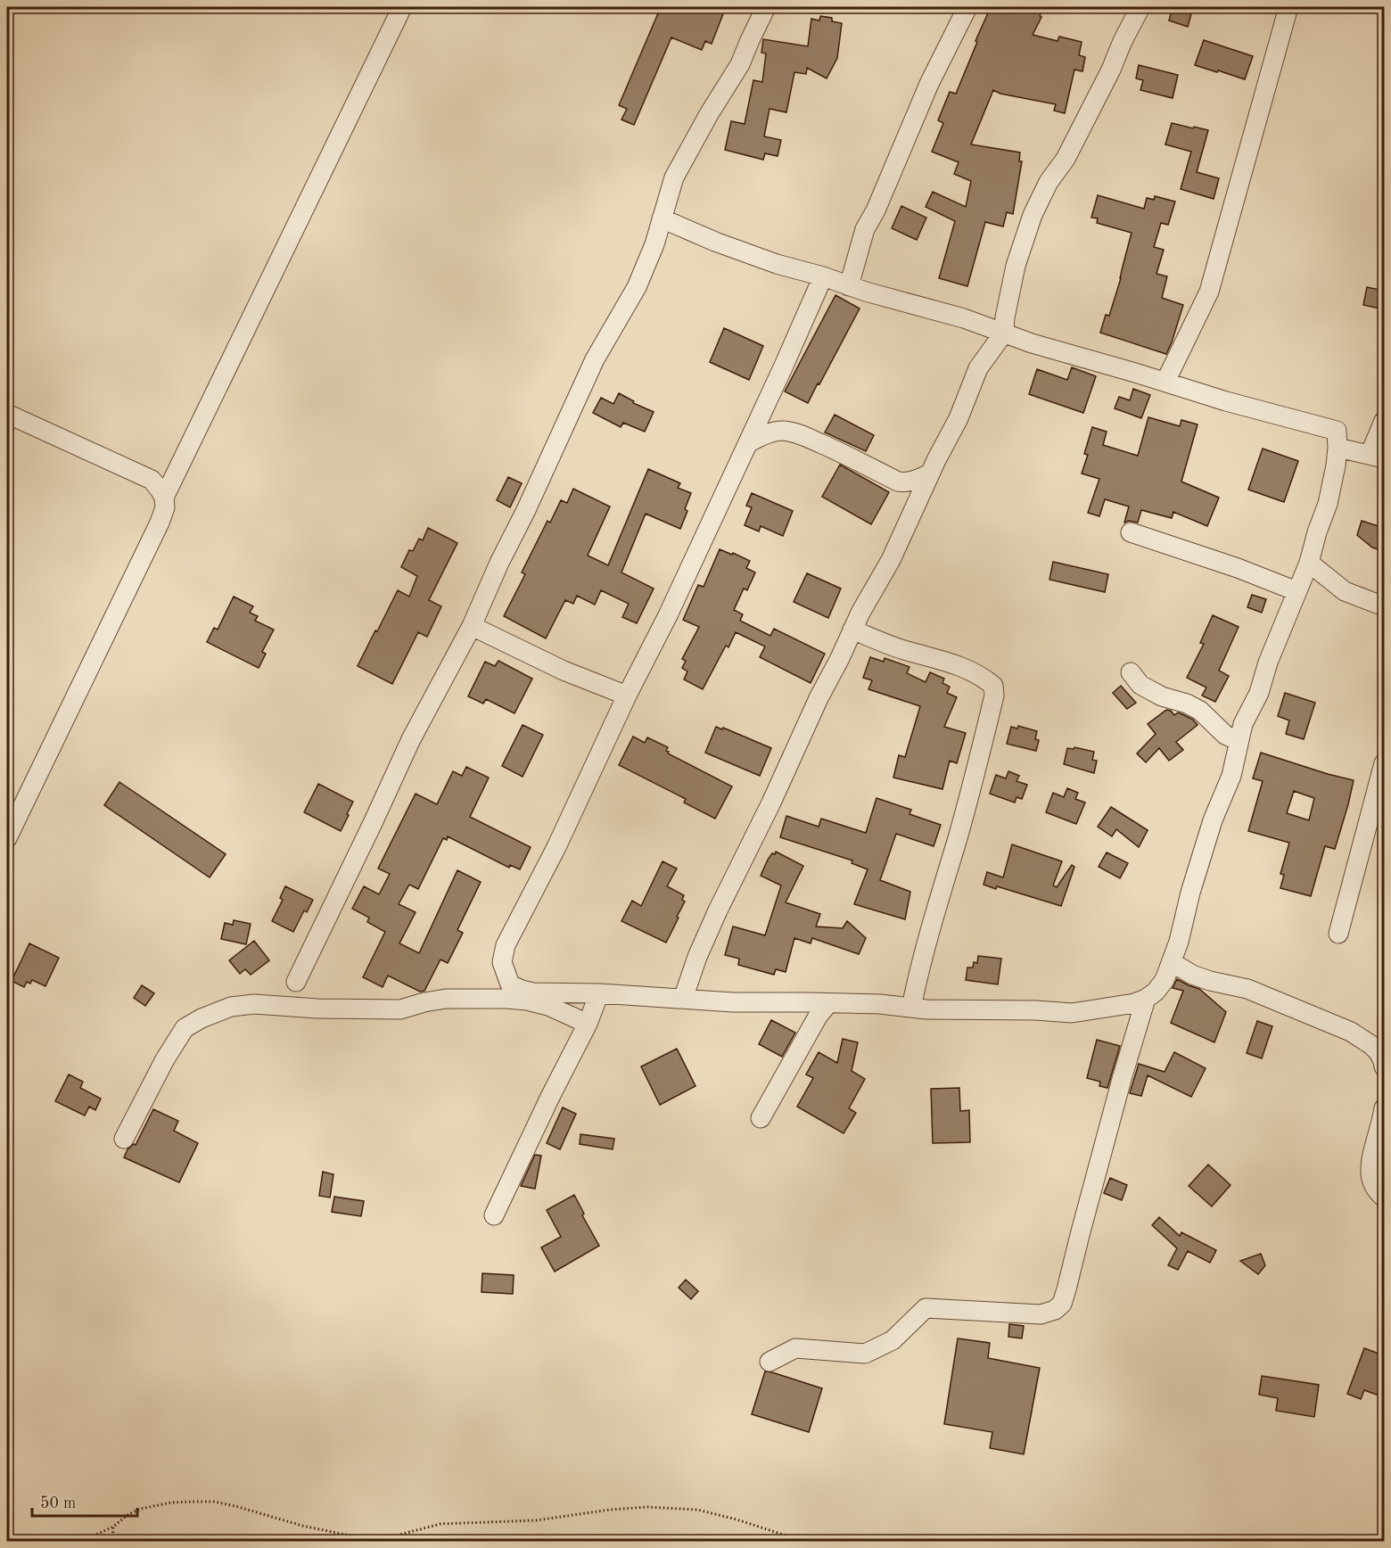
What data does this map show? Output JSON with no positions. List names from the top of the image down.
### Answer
{
  "scale_bar": "50 m"
}
